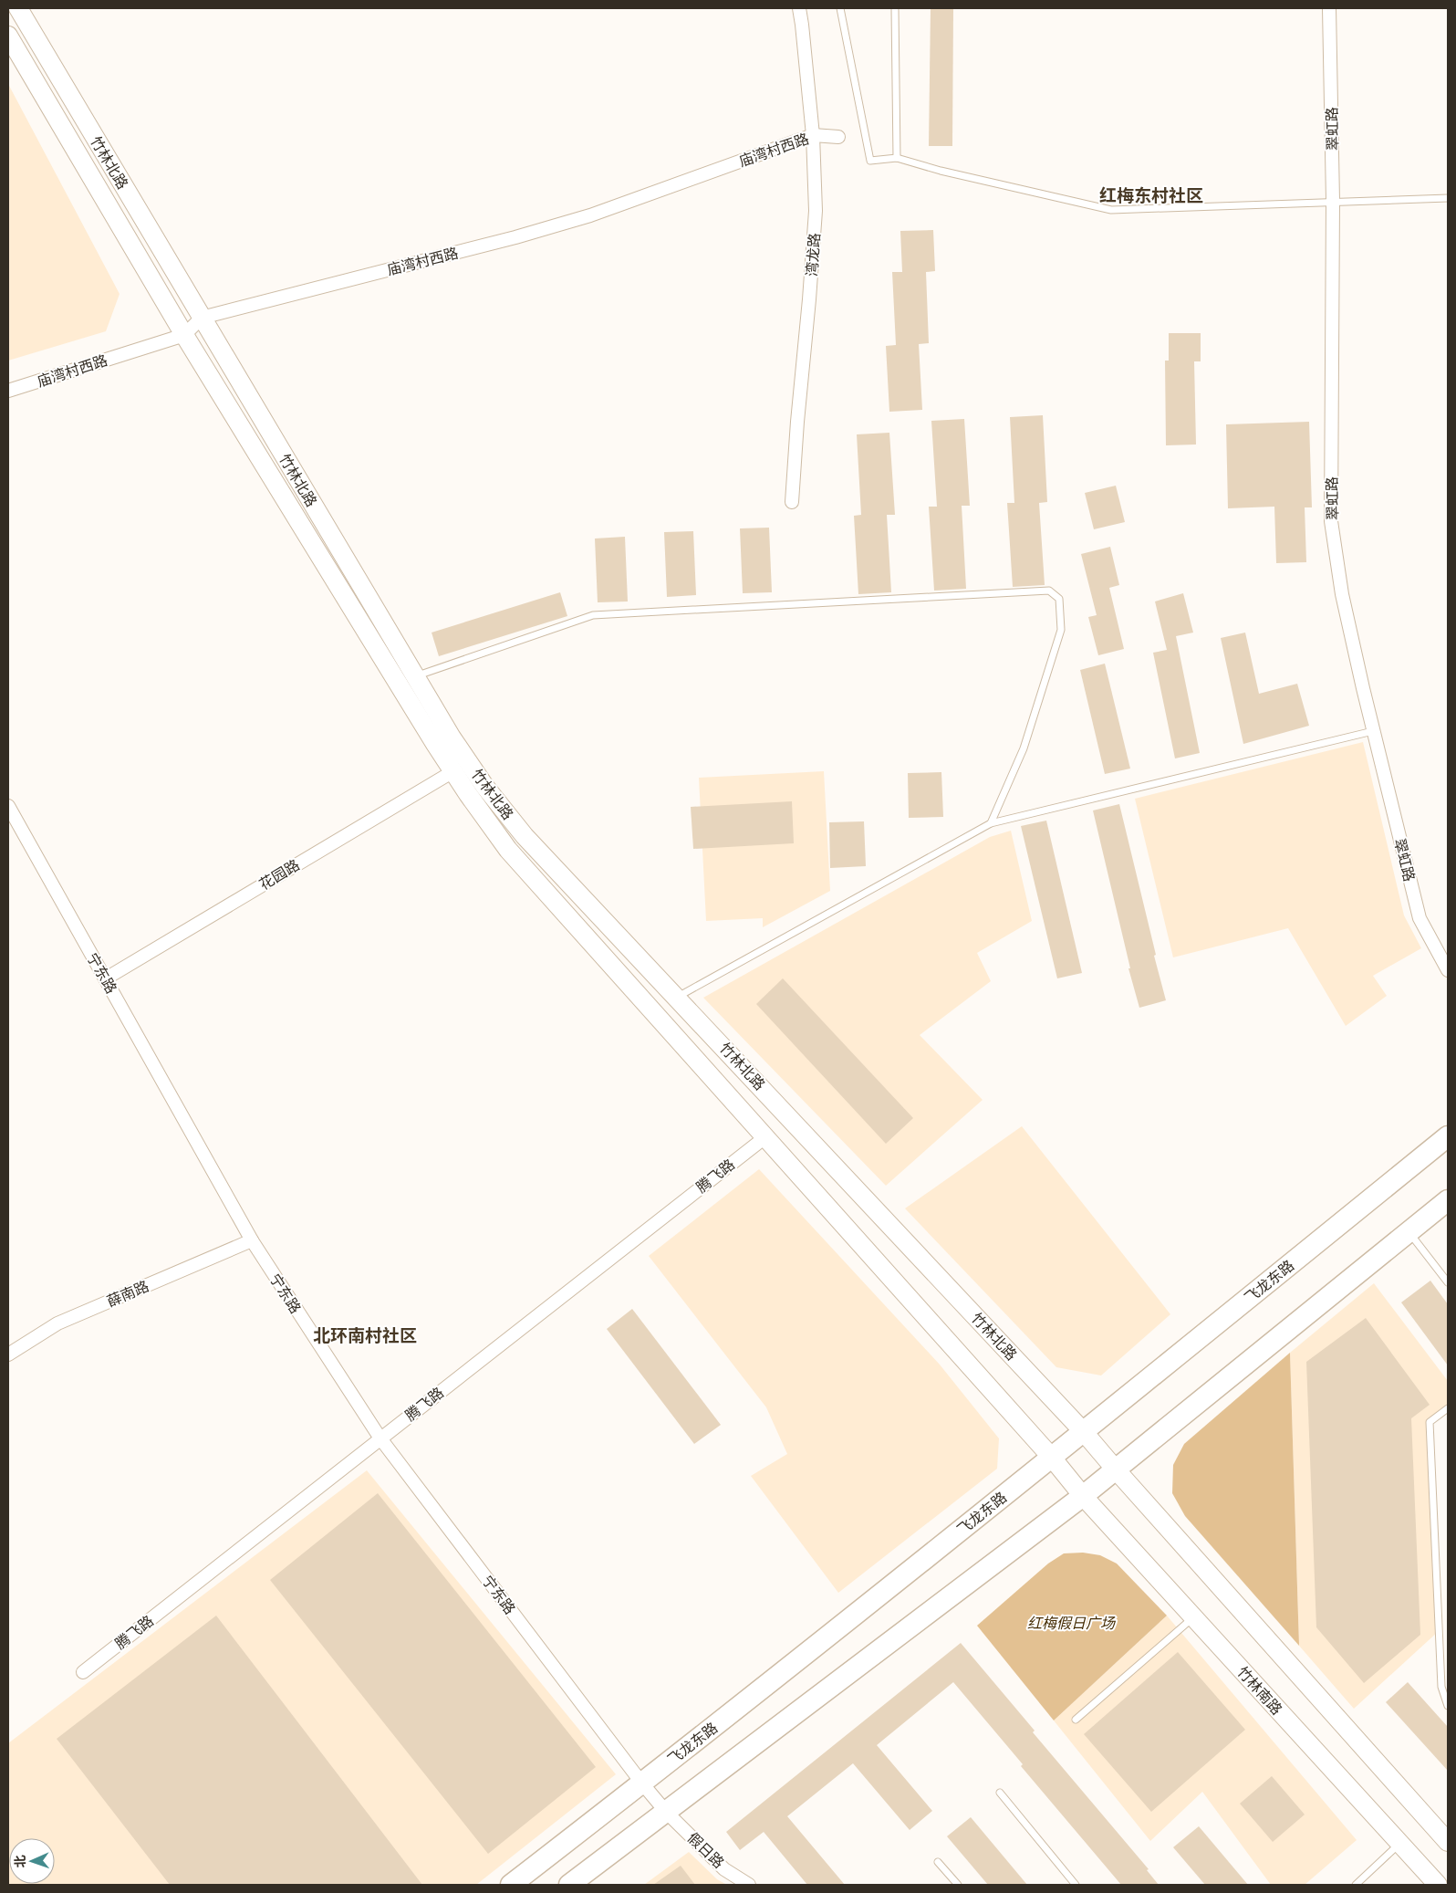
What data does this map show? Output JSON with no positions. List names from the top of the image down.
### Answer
{
  "streets": {
    "main road": ["竹林北路", "飞龙东路", "竹林南路"],
    "street": [
      "翠虹路",
      "庙湾村西路",
      "湾龙路",
      "花园路",
      "宁东路",
      "腾飞路",
      "薛南路",
      "假日路"
    ]
  },
  "crossings": [
    ["庙湾村西路", "竹林北路"],
    ["庙湾村西路", "湾龙路"],
    ["竹林北路", "花园路"],
    ["竹林北路", "腾飞路"],
    ["竹林北路", "飞龙东路"],
    ["竹林北路", "竹林南路"],
    ["花园路", "宁东路"],
    ["宁东路", "腾飞路"],
    ["宁东路", "飞龙东路"],
    ["宁东路", "薛南路"],
    ["宁东路", "假日路"]
  ],
  "districts": ["红梅东村社区", "北环南村社区"],
  "parks": ["红梅假日广场"],
  "north": "left"
}
